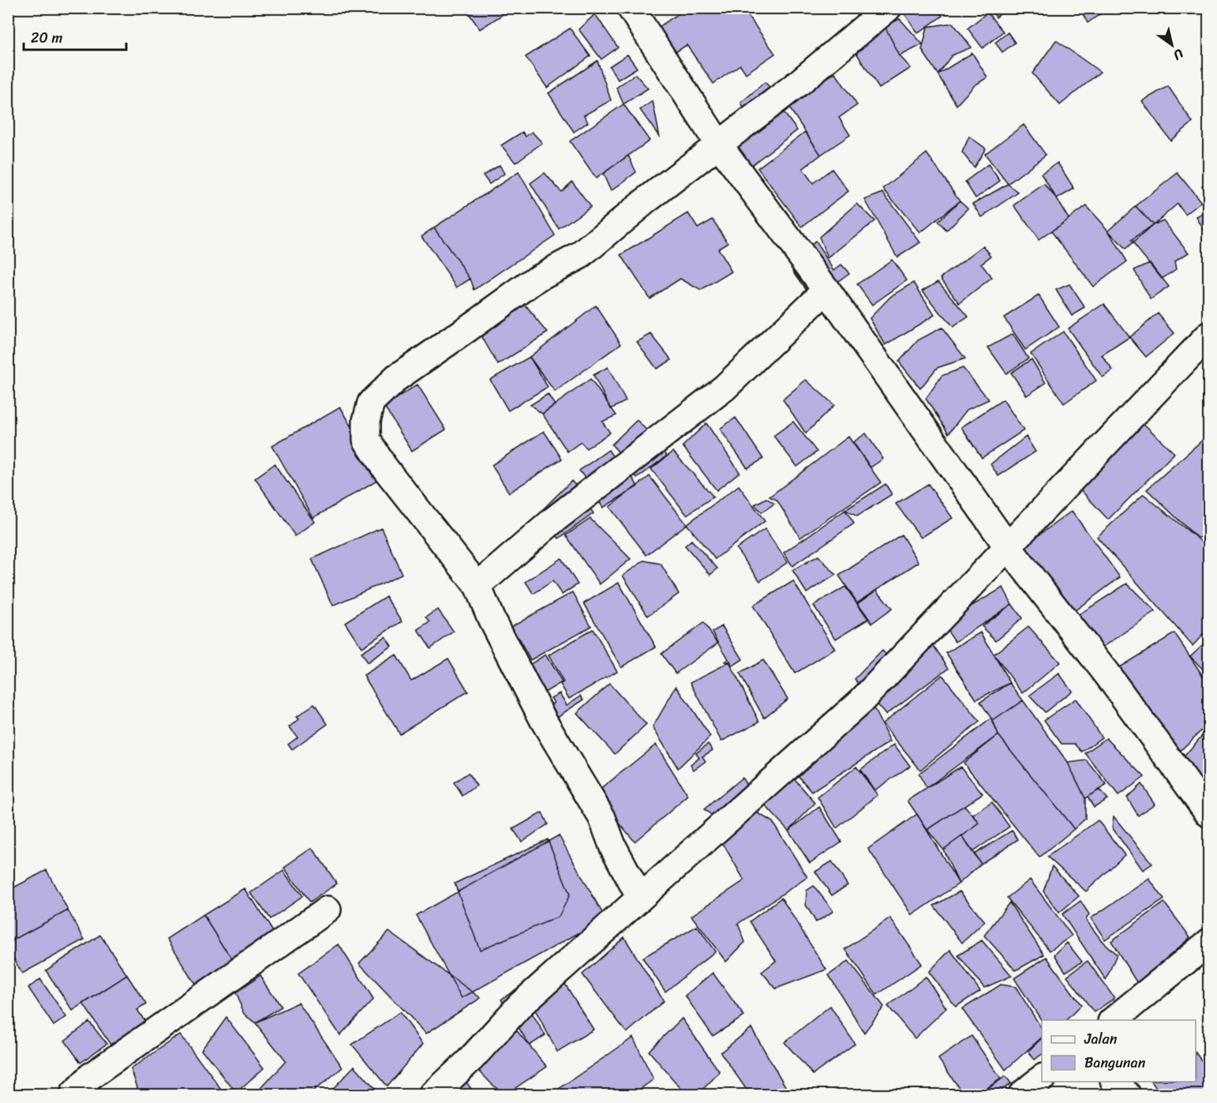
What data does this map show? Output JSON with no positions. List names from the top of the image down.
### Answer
{
  "legend": ["Jalan", "Bangunan"],
  "scale_bar": "20 m",
  "north": "bottom right"
}
